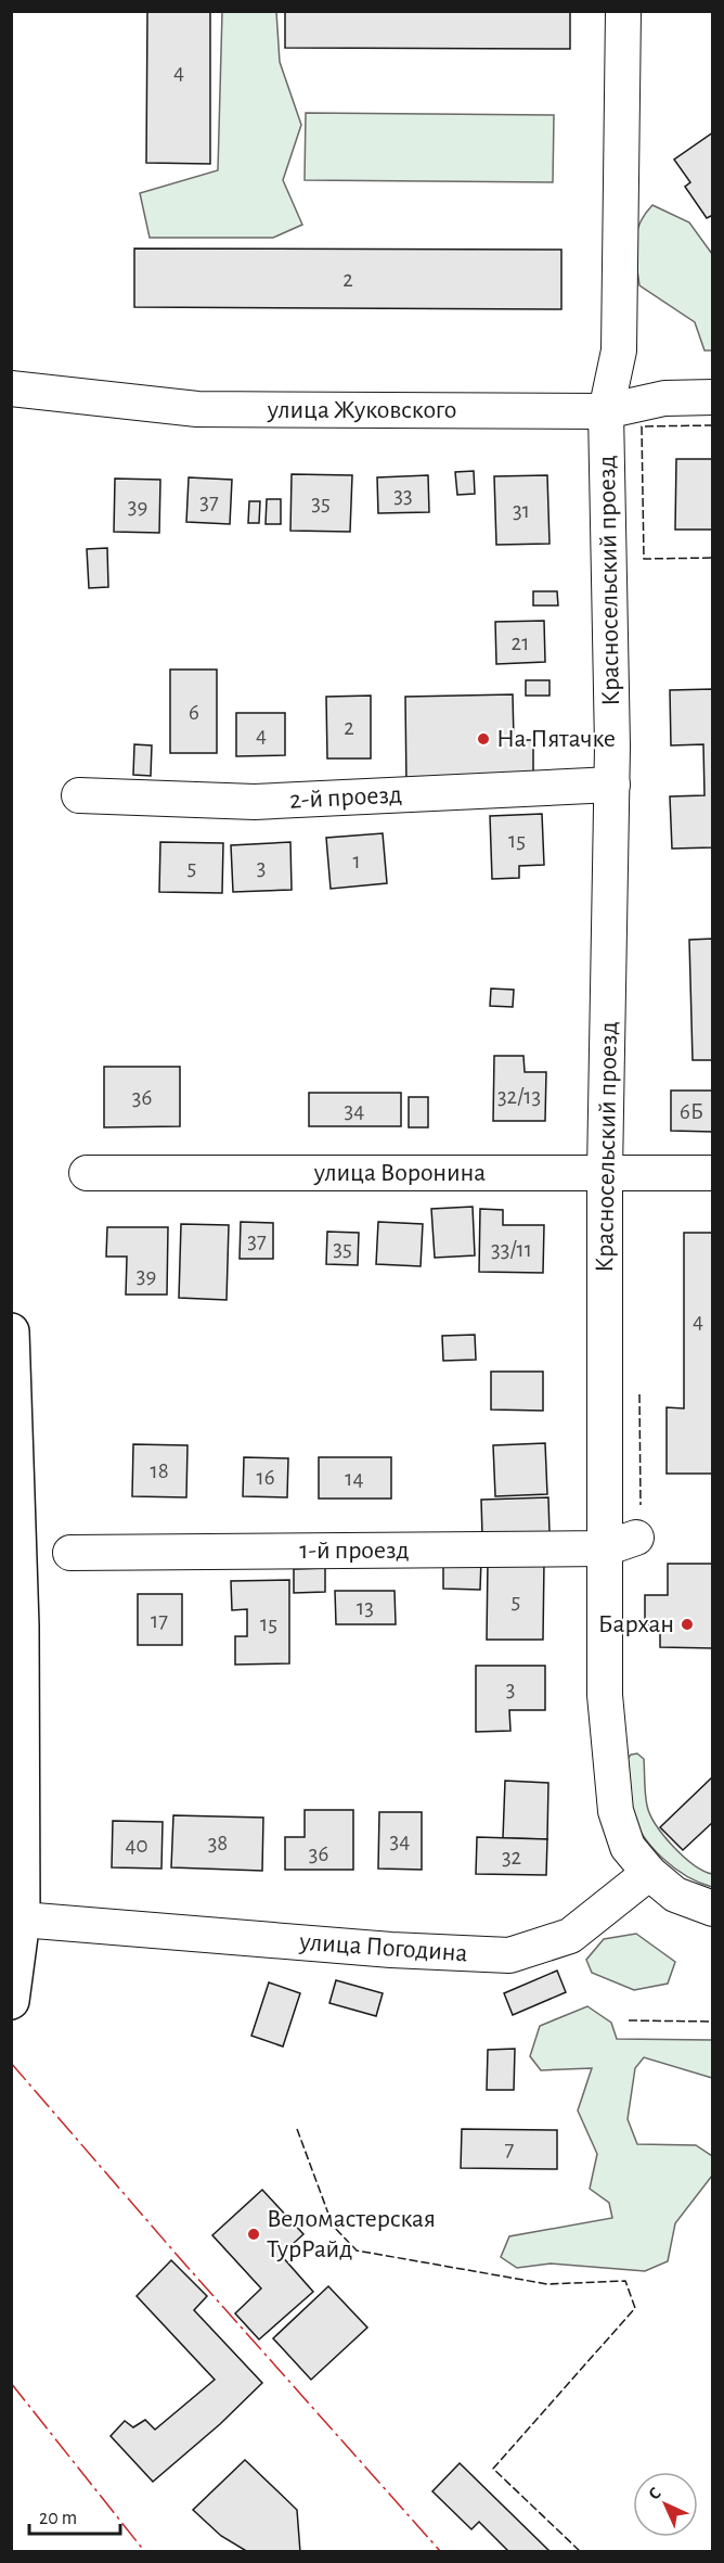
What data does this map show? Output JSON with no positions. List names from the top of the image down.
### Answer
{
  "streets": {
    "street": [
      "улица Жуковского",
      "Красносельский проезд",
      "2-й проезд",
      "улица Воронина",
      "1-й проезд",
      "улица Погодина"
    ]
  },
  "crossings": [
    ["улица Жуковского", "Красносельский проезд"],
    ["Красносельский проезд", "2-й проезд"],
    ["Красносельский проезд", "улица Воронина"],
    ["Красносельский проезд", "1-й проезд"],
    ["Красносельский проезд", "улица Погодина"]
  ],
  "places": ["На Пятачке", "Бархан", "Веломастерская ТурРайд"],
  "house_numbers": [
    "4",
    "2",
    "33",
    "37",
    "35",
    "39",
    "31",
    "21",
    "6",
    "2",
    "4",
    "15",
    "1",
    "5",
    "3",
    "32/13",
    "36",
    "34",
    "6Б",
    "37",
    "35",
    "33/11",
    "39",
    "4",
    "18",
    "16",
    "14",
    "5",
    "13",
    "17",
    "15",
    "3",
    "34",
    "38",
    "40",
    "36",
    "32",
    "7"
  ],
  "scale_bar": "20 m",
  "north": "top left"
}
